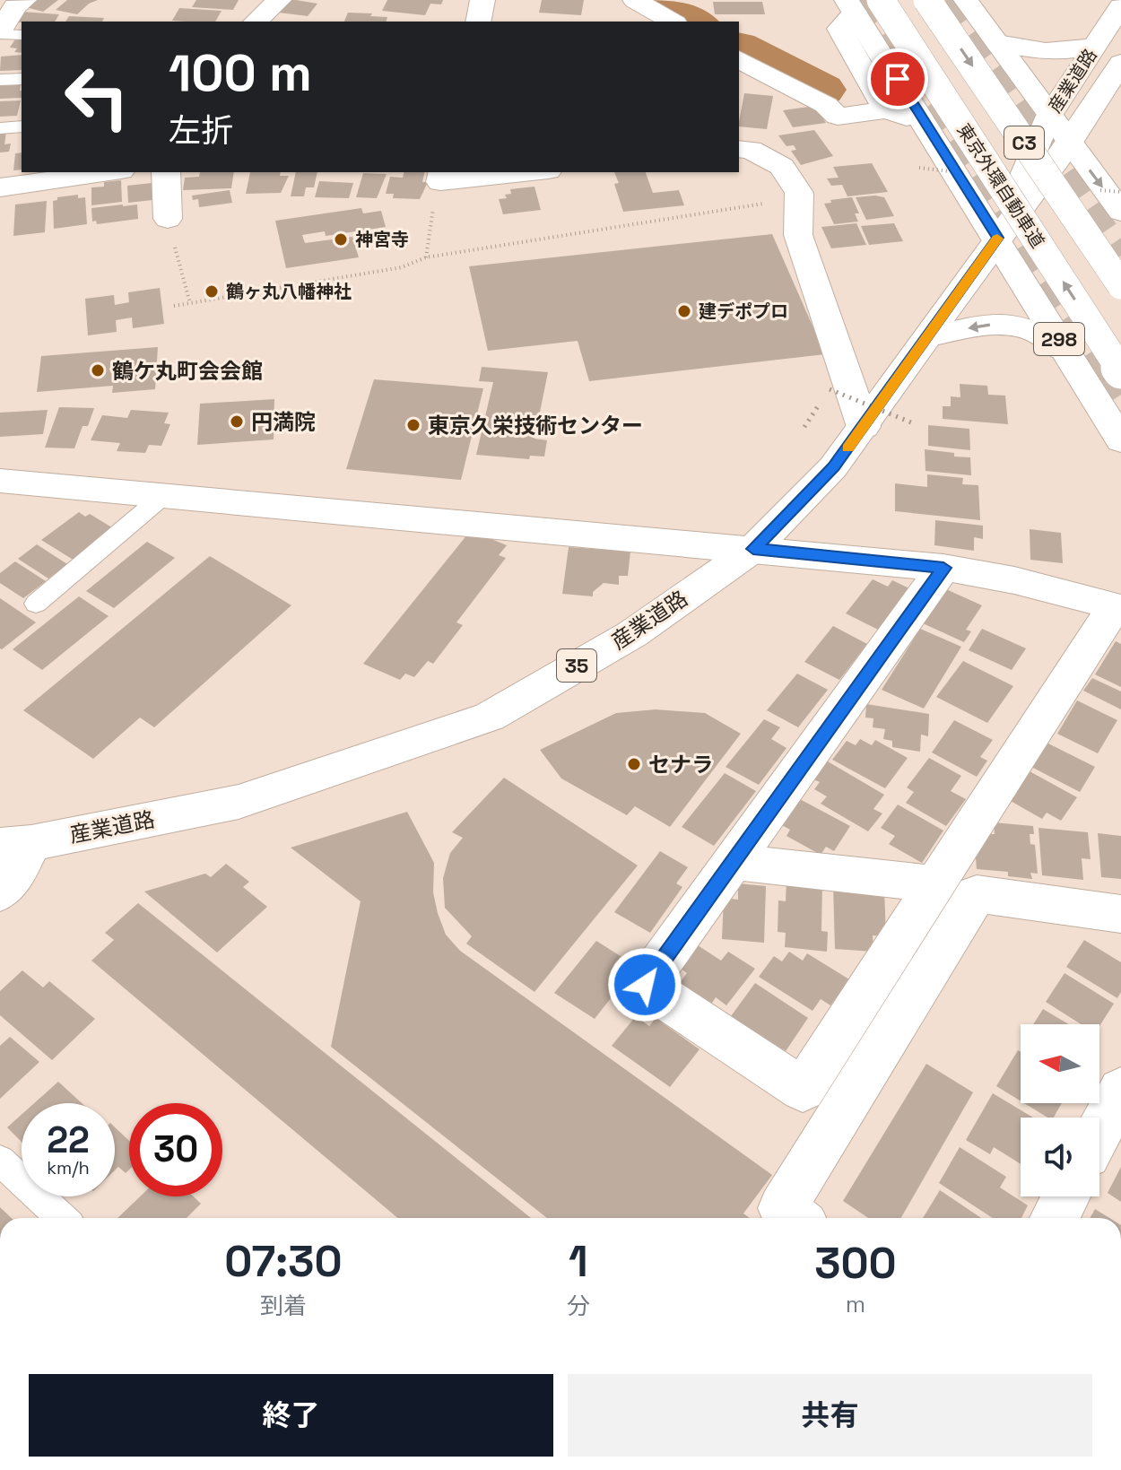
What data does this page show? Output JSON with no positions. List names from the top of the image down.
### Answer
{
  "streets": {
    "main road": [
      "産業道路",
      "C3",
      "東京外環自動車道",
      "298",
      "35"
    ]
  },
  "crossings": [
    ["産業道路", "298"],
    ["東京外環自動車道", "298"]
  ],
  "places": [
    "神宮寺",
    "鶴ヶ丸八幡神社",
    "建デポプロ",
    "鶴ケ丸町会会館",
    "円満院",
    "東京久栄技術センター",
    "セナラ"
  ],
  "north": "left",
  "page": {
    "turn": ["100 m", "左折"],
    "speed": "22 km/h",
    "limit": "30",
    "eta": [
      "07:30",
      "到着",
      "1",
      "分",
      "300",
      "m"
    ],
    "buttons": ["終了", "共有"]
  }
}
